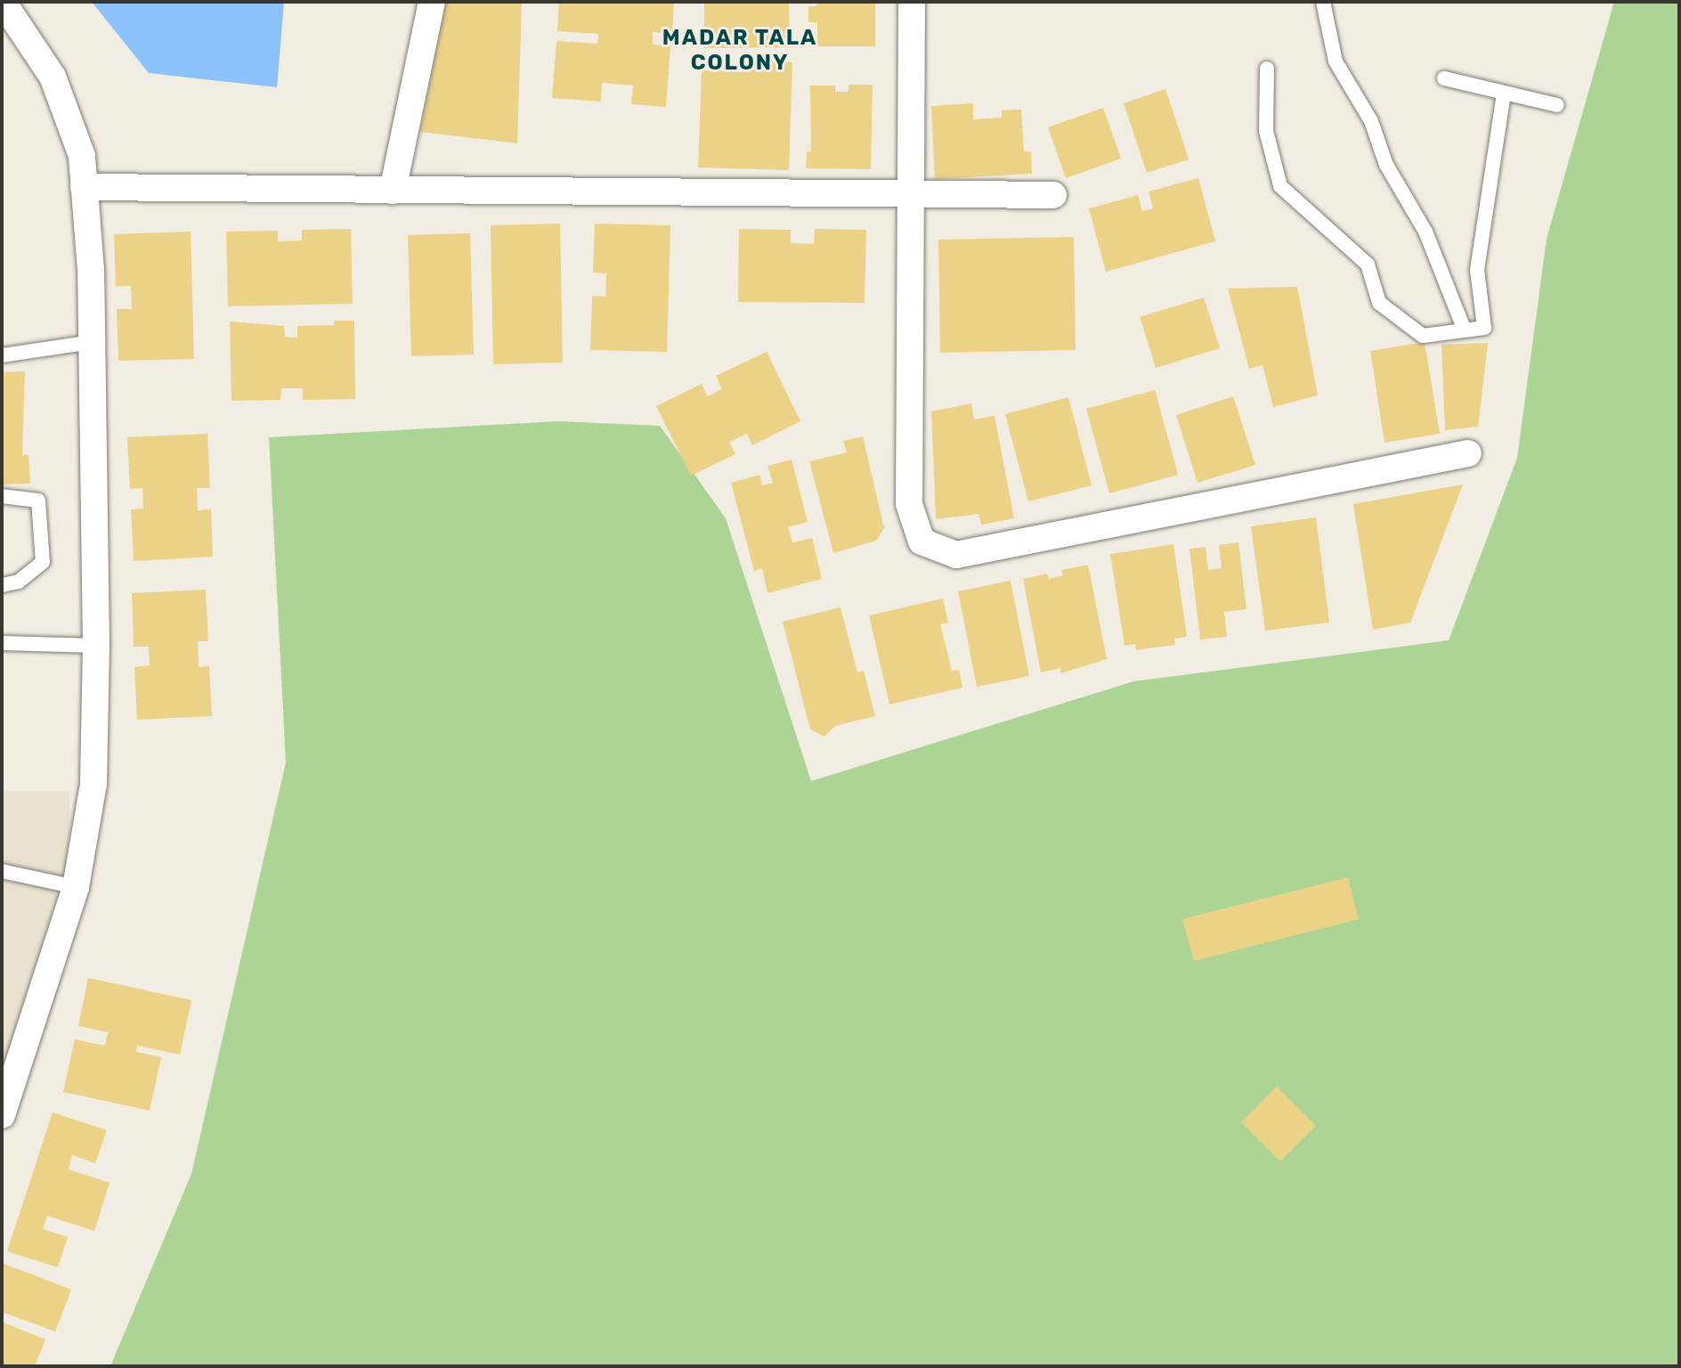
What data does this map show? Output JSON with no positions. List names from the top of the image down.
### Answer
{
  "districts": ["MADAR TALA COLONY"]
}
